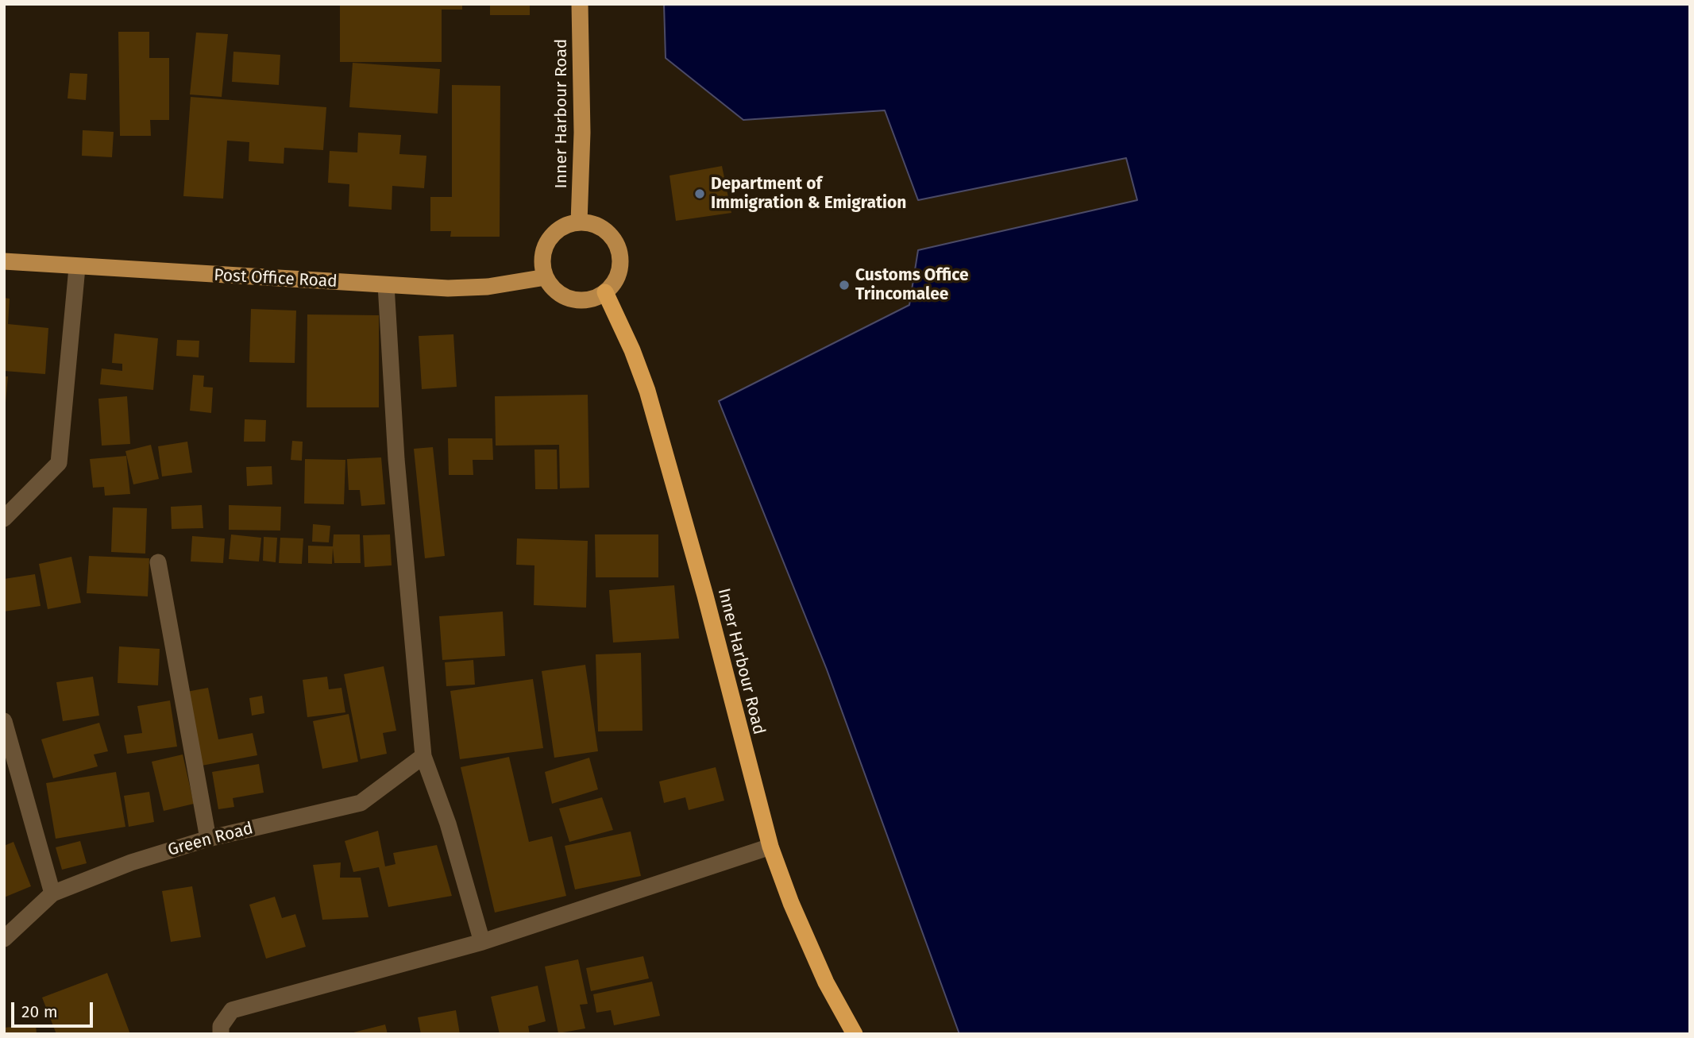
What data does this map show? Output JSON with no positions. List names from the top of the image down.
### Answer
{
  "streets": {
    "highway": ["Inner Harbour Road"],
    "main road": ["Post Office Road"],
    "street": ["Green Road"]
  },
  "crossings": [
    ["Inner Harbour Road", "Post Office Road"]
  ],
  "places": ["Department of Immigration & Emigration", "Customs Office Trincomalee"],
  "scale_bar": "20 m"
}
